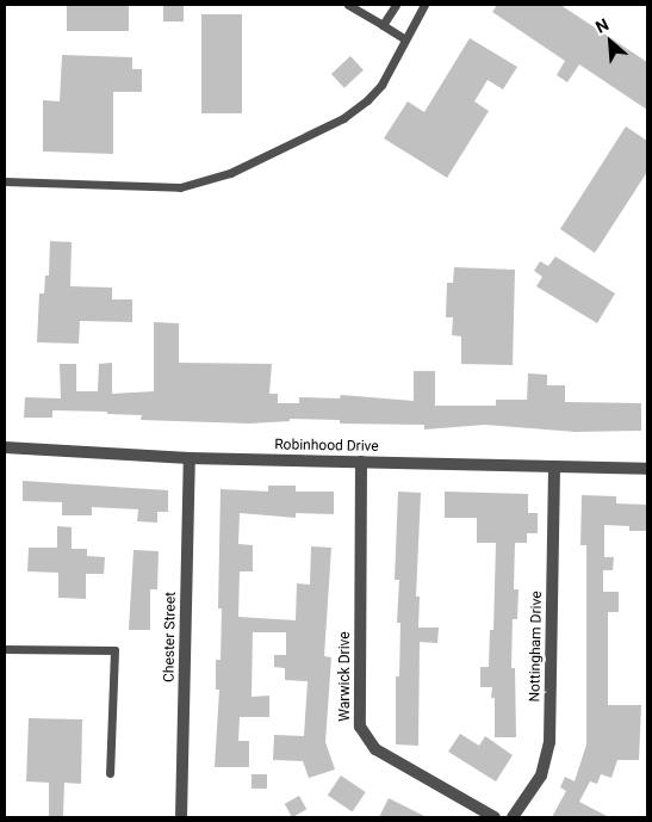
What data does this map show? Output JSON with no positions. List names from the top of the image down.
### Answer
{
  "streets": {
    "street": [
      "Robinhood Drive",
      "Chester Street",
      "Nottingham Drive",
      "Warwick Drive"
    ]
  },
  "crossings": [
    ["Robinhood Drive", "Chester Street"],
    ["Robinhood Drive", "Nottingham Drive"],
    ["Robinhood Drive", "Warwick Drive"]
  ],
  "north": "top left"
}
